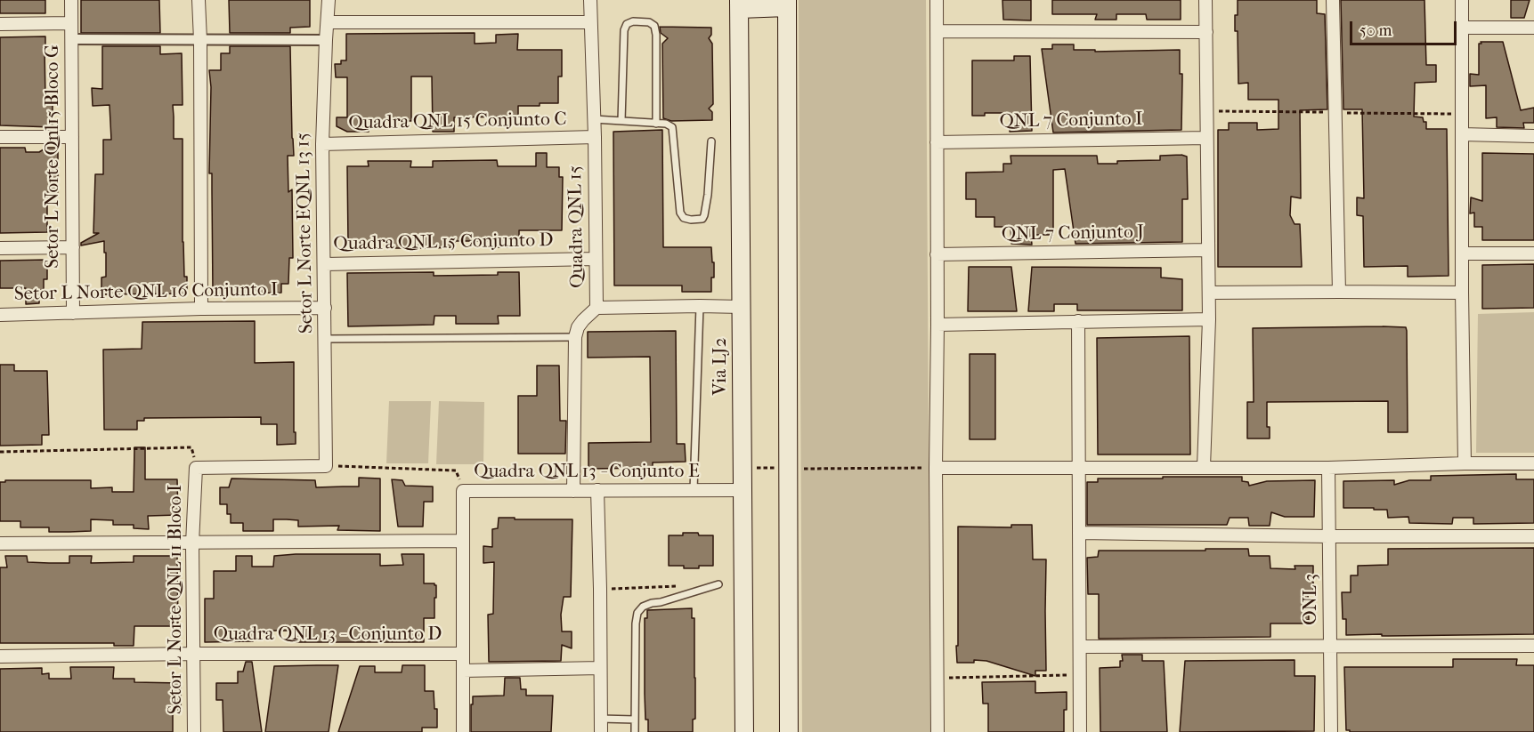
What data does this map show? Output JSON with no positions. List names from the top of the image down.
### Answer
{
  "streets": {
    "main road": ["Via LJ2"],
    "street": [
      "QNL 7 Conjunto I",
      "Quadra QNL 15 Conjunto C",
      "Setor L Norte Qnl15 Bloco G",
      "Quadra QNL 15",
      "Setor L Norte EQNL 13 15",
      "QNL 7 Conjunto J",
      "Quadra QNL 15 Conjunto D",
      "Setor L Norte QNL 16 Conjunto I",
      "Quadra QNL 13 - Conjunto E",
      "Setor L Norte QNL 11 Bloco I",
      "ONL 3",
      "Quadra QNL 13 - Conjunto D"
    ]
  },
  "crossings": [
    ["Quadra QNL 15 Conjunto C", "Quadra QNL 15"],
    ["Quadra QNL 15 Conjunto C", "Setor L Norte EQNL 13 15"],
    ["Setor L Norte Qnl15 Bloco G", "Setor L Norte QNL 16 Conjunto I"],
    ["Quadra QNL 15", "Quadra QNL 15 Conjunto D"],
    ["Quadra QNL 15", "Via LJ2"],
    ["Setor L Norte EQNL 13 15", "Quadra QNL 15 Conjunto D"],
    ["Setor L Norte EQNL 13 15", "Setor L Norte QNL 16 Conjunto I"],
    ["Via LJ2", "Quadra QNL 13 - Conjunto E"],
    ["Quadra QNL 13 - Conjunto E", "Quadra QNL 13 - Conjunto D"],
    ["Setor L Norte QNL 11 Bloco I", "Quadra QNL 13 - Conjunto D"]
  ],
  "scale_bar": "50 m"
}
